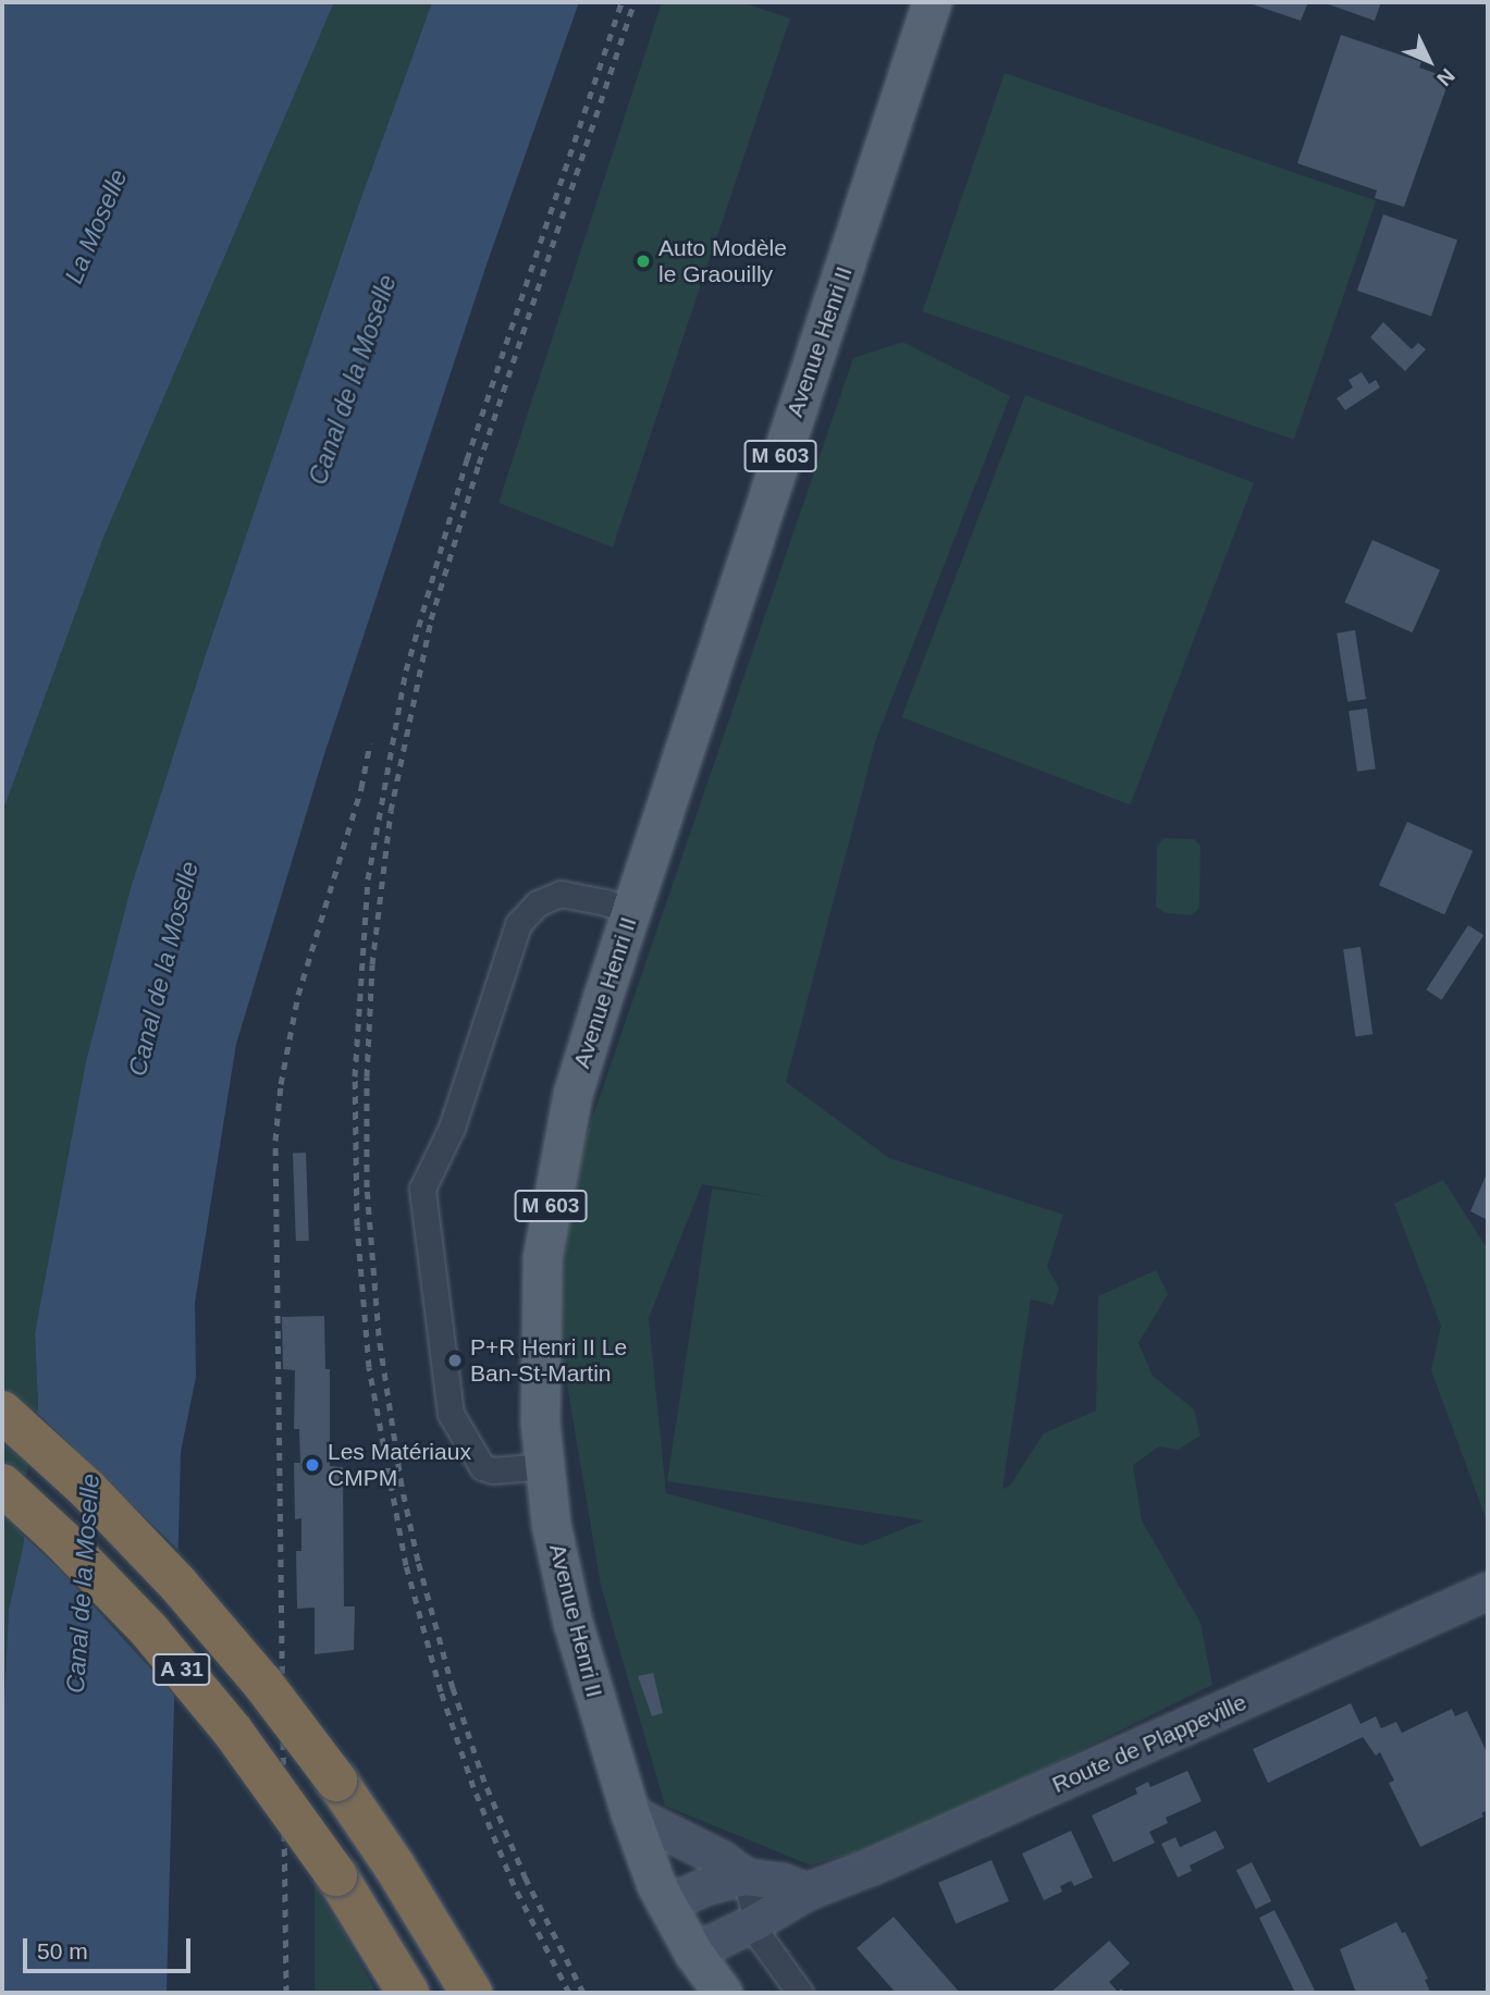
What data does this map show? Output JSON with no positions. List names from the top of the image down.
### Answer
{
  "streets": {
    "highway": ["A 31"],
    "main road": ["Avenue Henri II", "M 603"],
    "street": ["Route de Plappeville"]
  },
  "crossings": [
    ["Avenue Henri II", "Route de Plappeville"]
  ],
  "water": ["La Moselle", "Canal de la Moselle"],
  "places": ["Auto Modèle le Graouilly", "P+R Henri II Le Ban-St-Martin", "Les Matériaux CMPM"],
  "scale_bar": "50 m",
  "north": "bottom right"
}
